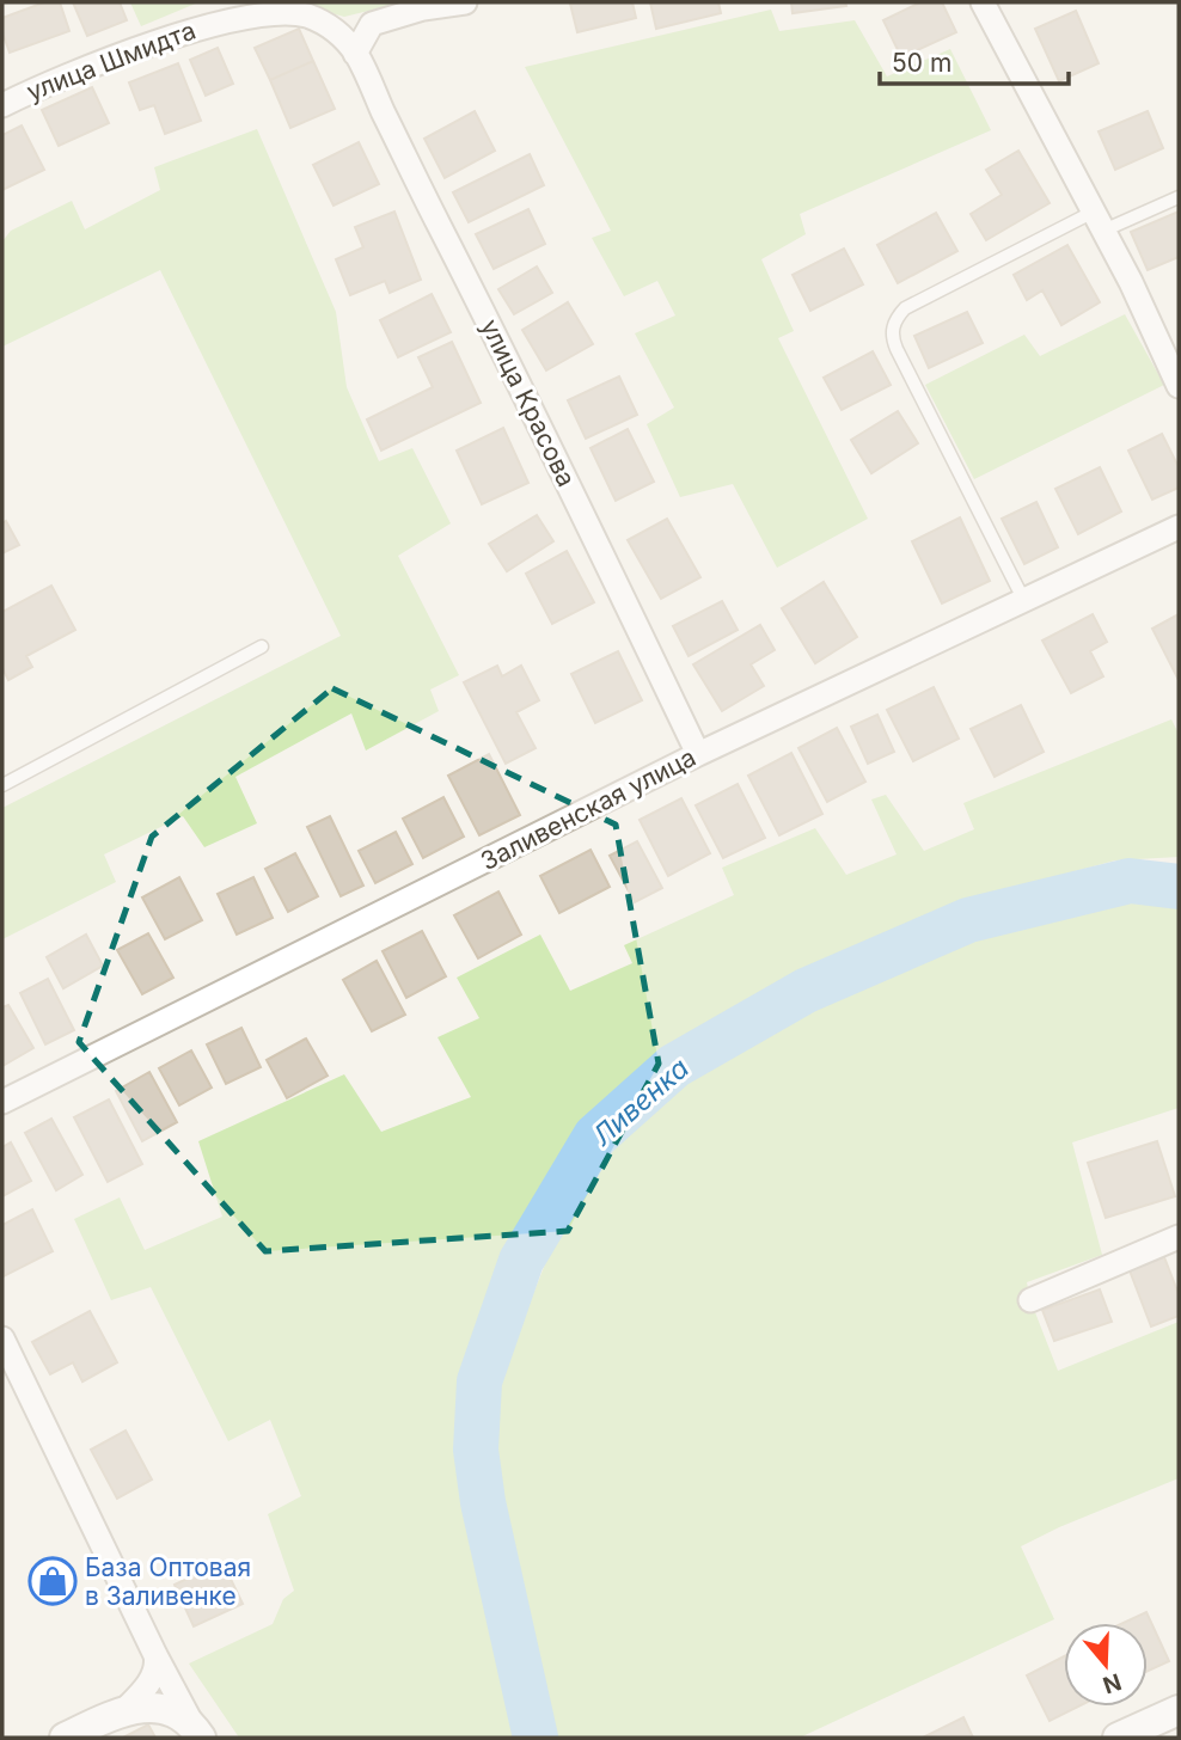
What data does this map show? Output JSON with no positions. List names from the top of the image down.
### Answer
{
  "streets": {
    "street": ["улица Шмидта", "улица Красова", "Заливенская улица"]
  },
  "crossings": [
    ["улица Шмидта", "улица Красова"],
    ["улица Красова", "Заливенская улица"]
  ],
  "water": ["Ливенка"],
  "places": {
    "shop": ["База Оптовая в Заливенке"]
  },
  "scale_bar": "50 m",
  "north": "bottom"
}
